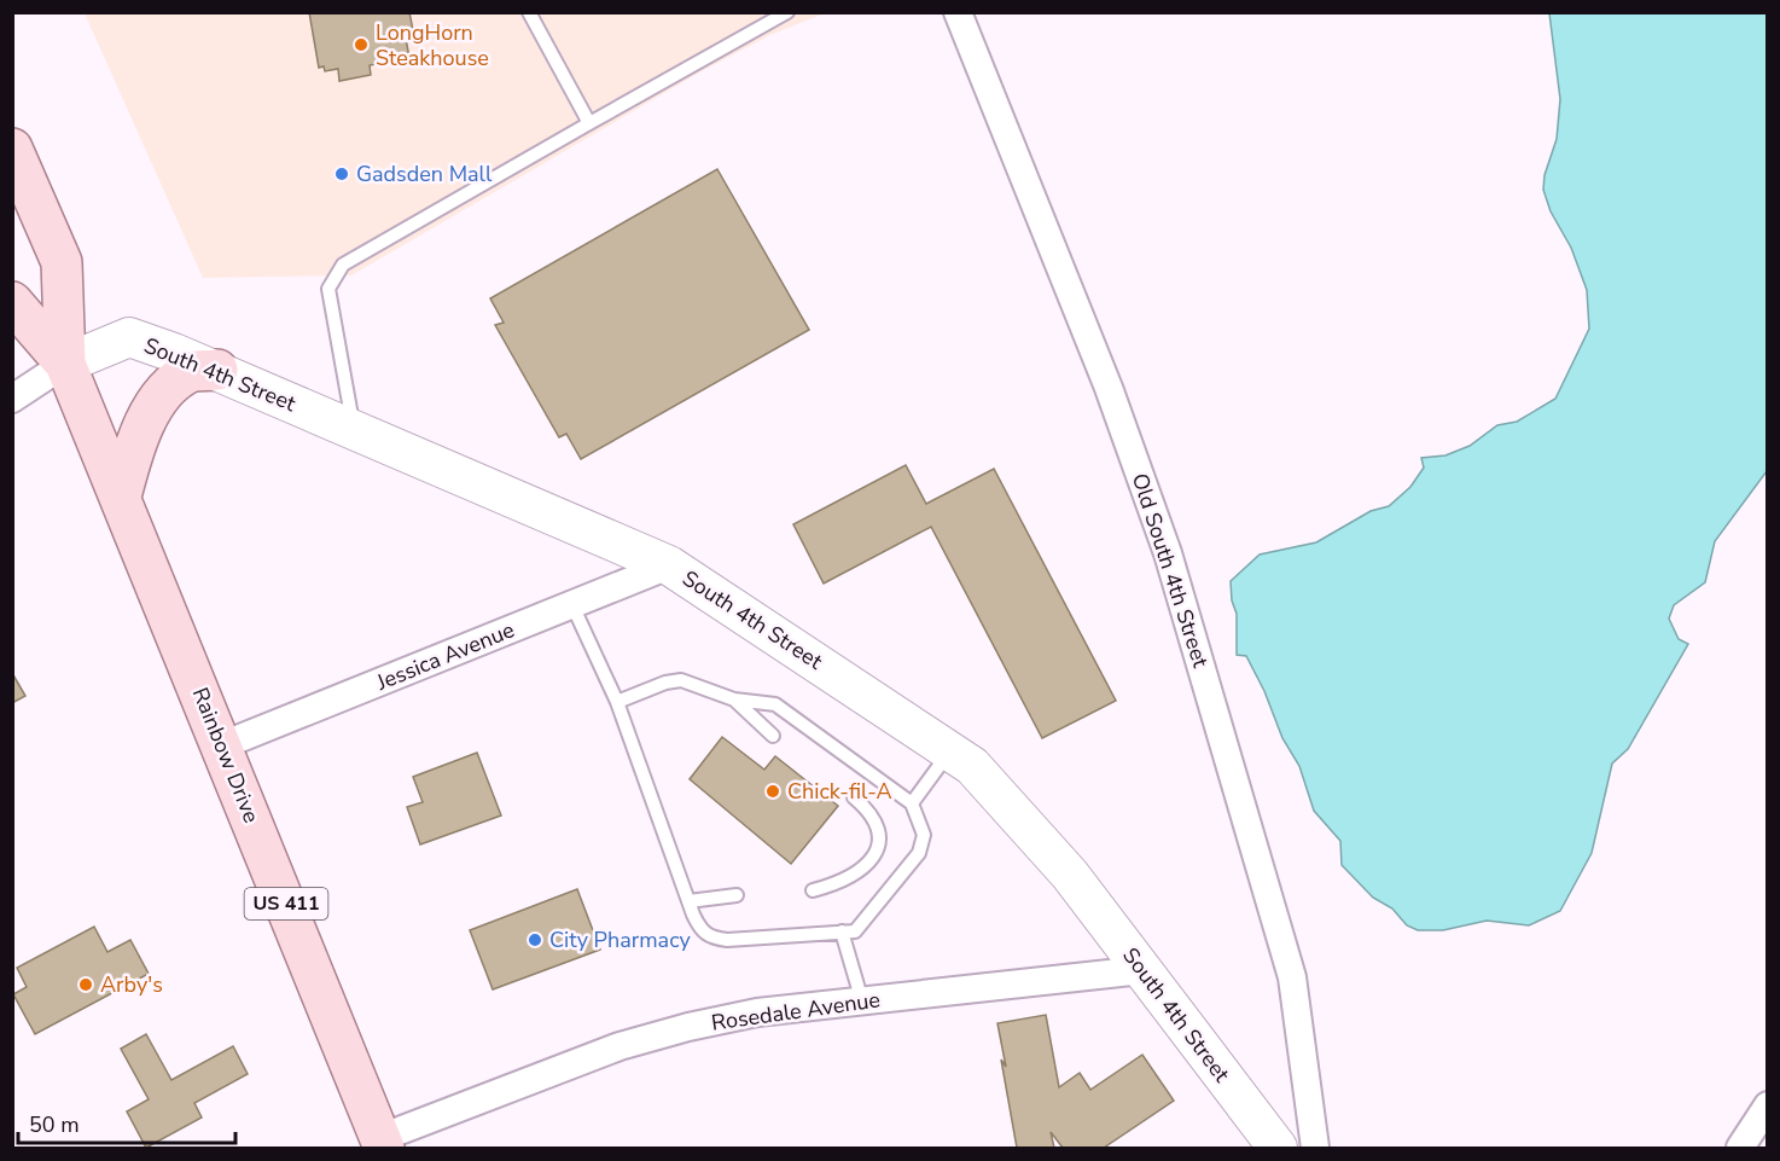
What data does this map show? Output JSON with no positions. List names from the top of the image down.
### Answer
{
  "streets": {
    "main road": ["Rainbow Drive", "US 411"],
    "street": [
      "South 4th Street",
      "Old South 4th Street",
      "Jessica Avenue",
      "Rosedale Avenue"
    ]
  },
  "crossings": [
    ["South 4th Street", "Jessica Avenue"],
    ["South 4th Street", "Rainbow Drive"],
    ["South 4th Street", "Rosedale Avenue"],
    ["Jessica Avenue", "Rainbow Drive"],
    ["Rainbow Drive", "Rosedale Avenue"]
  ],
  "places": [
    "LongHorn Steakhouse",
    "Gadsden Mall",
    "Chick-fil-A",
    "City Pharmacy",
    "Arby's"
  ],
  "scale_bar": "50 m"
}
